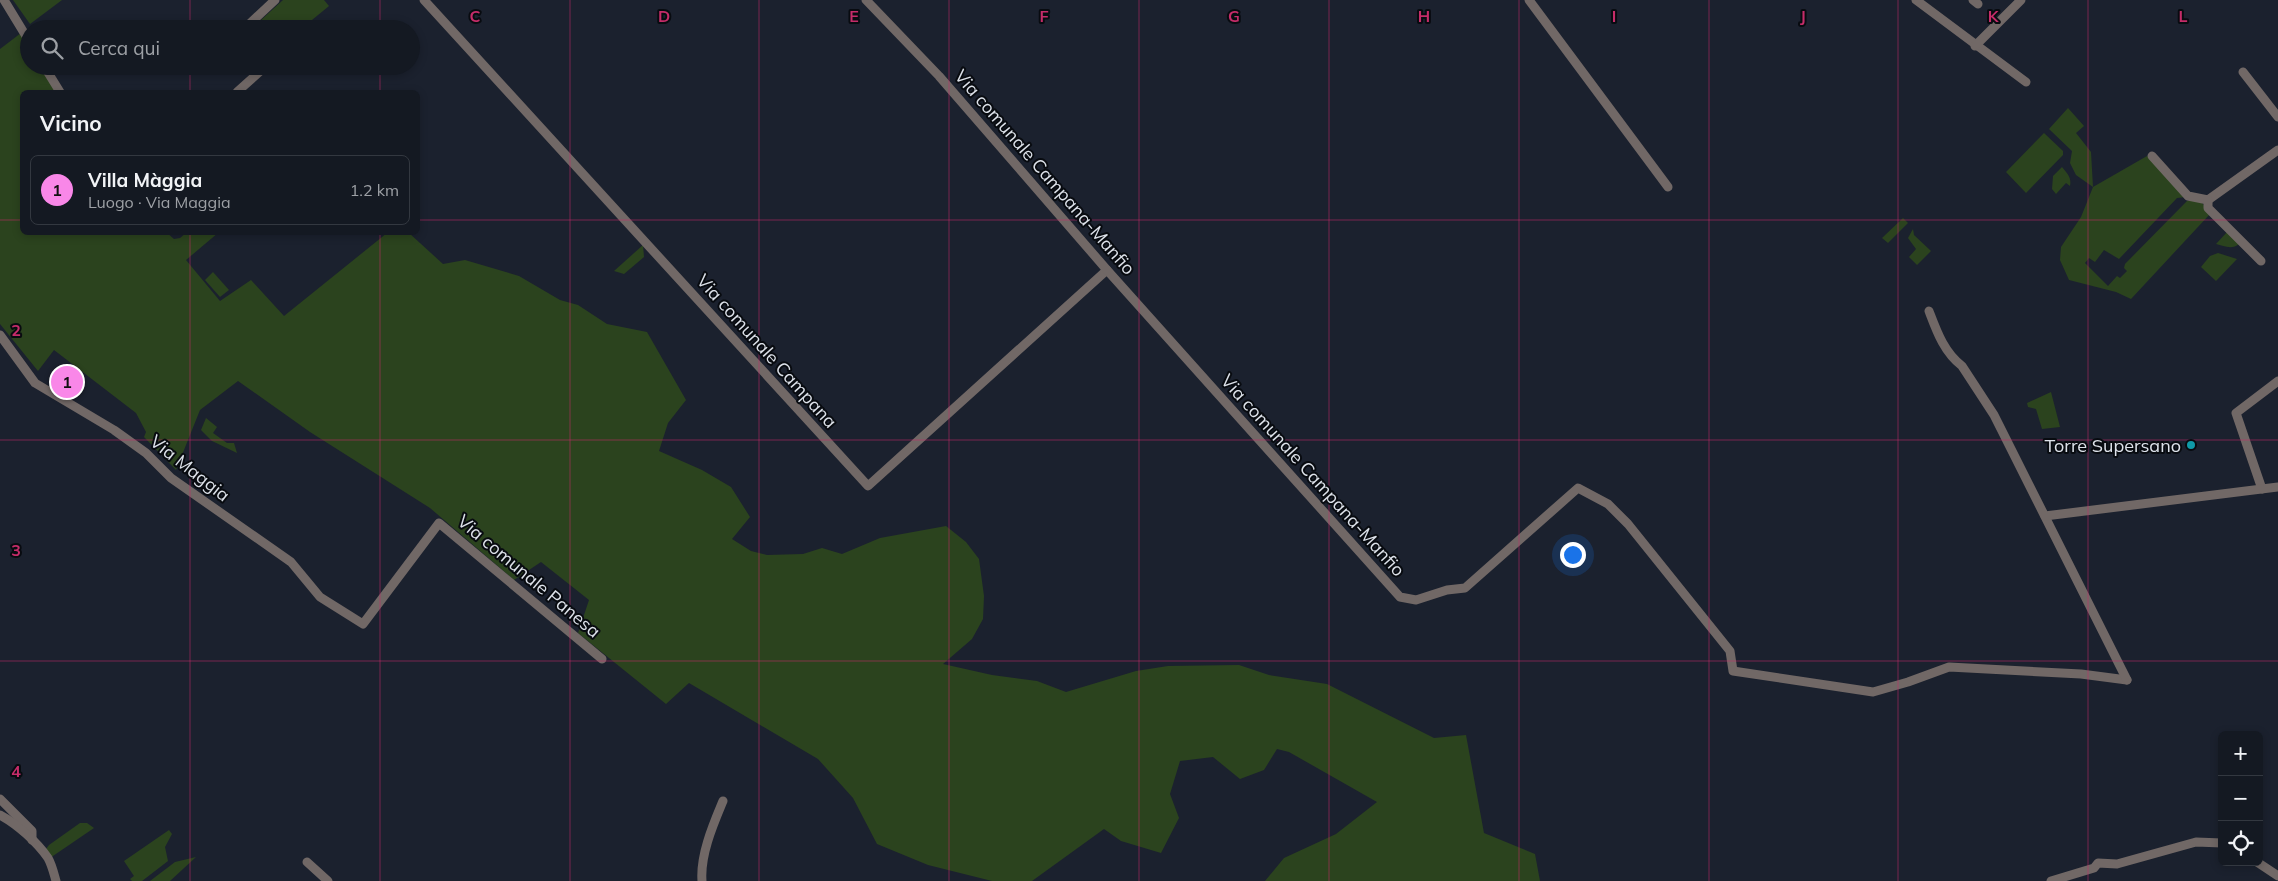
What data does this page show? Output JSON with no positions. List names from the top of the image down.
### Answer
{
  "streets": {
    "street": [
      "Via comunale Campana-Manfio",
      "Via comunale Campana",
      "Via Maggia",
      "Via comunale Panesa"
    ]
  },
  "crossings": [
    ["Via comunale Campana-Manfio", "Via comunale Campana"],
    ["Via Maggia", "Via comunale Panesa"]
  ],
  "places": ["Torre Supersano"],
  "page": {
    "search": "Cerca qui",
    "heading": "Vicino",
    "list": [
      {
        "mark": "1",
        "name": "Villa Màggia",
        "note": "Luogo · Via Maggia",
        "value": "1.2 km"
      }
    ],
    "pins": "1",
    "map_buttons": ["+", "−"]
  },
  "grid": {
    "columns": [
      "C",
      "D",
      "E",
      "F",
      "G",
      "H",
      "I",
      "J",
      "K",
      "L"
    ],
    "rows": ["2", "3", "4"]
  }
}
